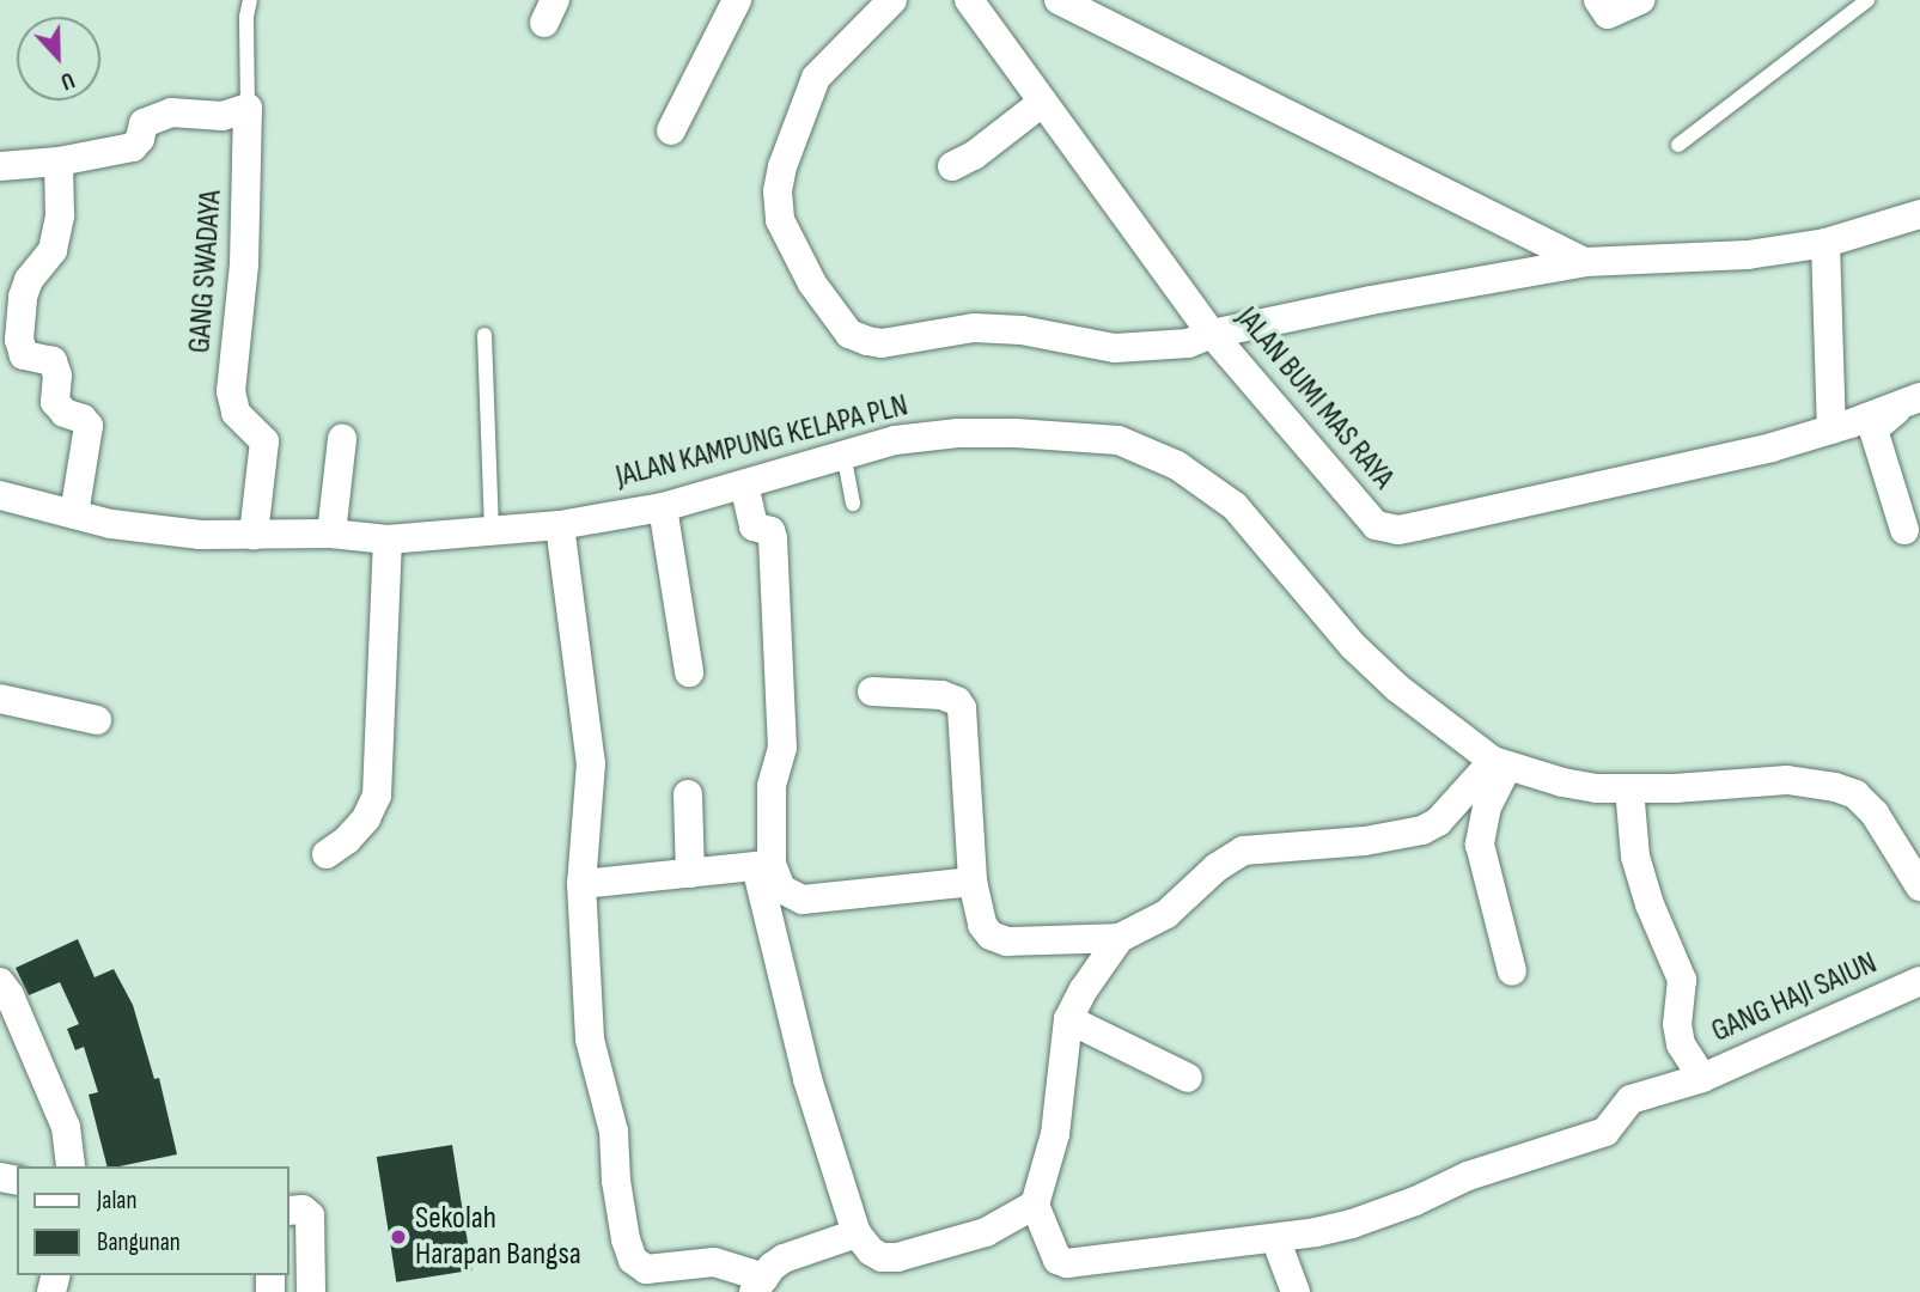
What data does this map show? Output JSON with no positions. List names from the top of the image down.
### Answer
{
  "streets": {
    "street": [
      "GANG SWADAYA",
      "JALAN BUMI MAS RAYA",
      "JALAN KAMPUNG KELAPA PLN",
      "GANG HAJI SAIUN"
    ]
  },
  "crossings": [
    ["GANG SWADAYA", "JALAN KAMPUNG KELAPA PLN"],
    ["JALAN KAMPUNG KELAPA PLN", "GANG HAJI SAIUN"]
  ],
  "places": ["Sekolah Harapan Bangsa"],
  "legend": ["Jalan", "Bangunan"],
  "north": "bottom"
}
